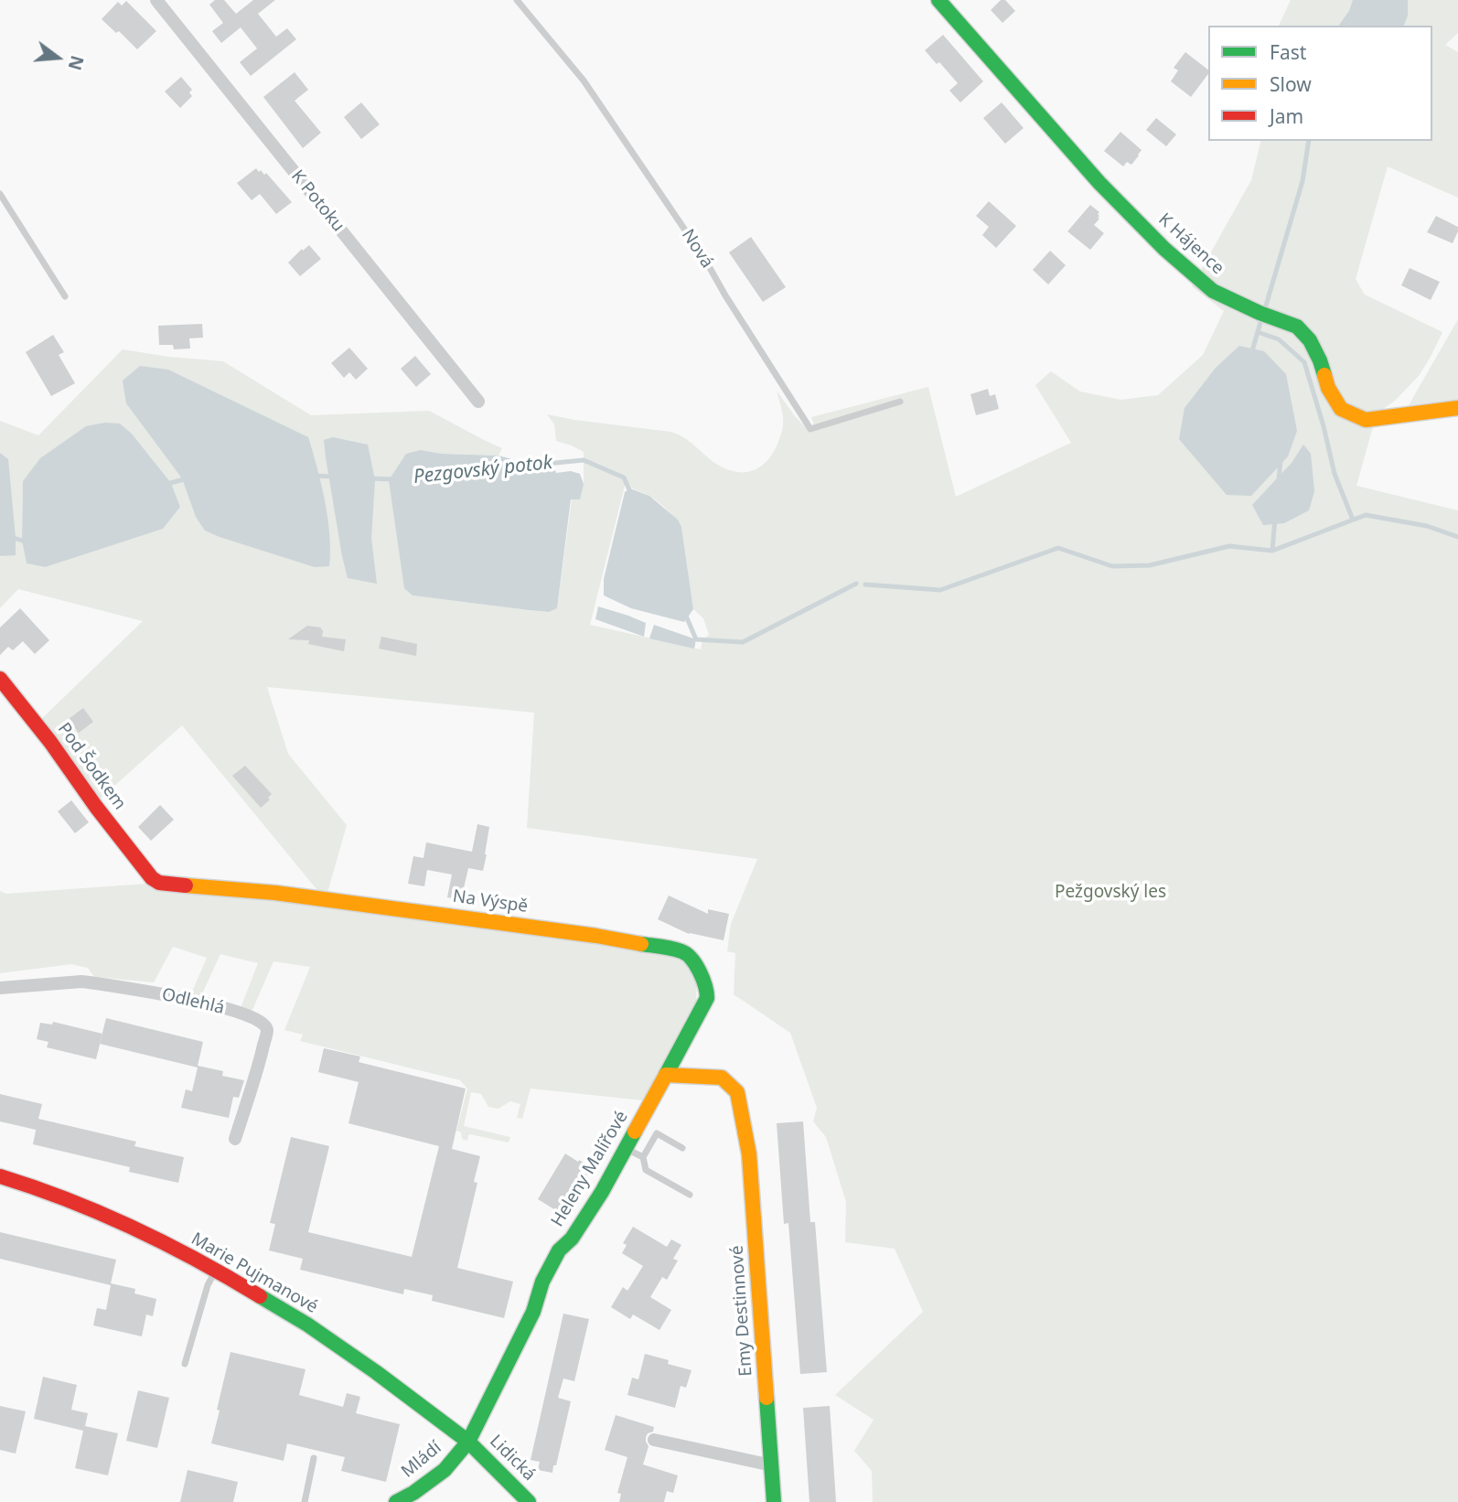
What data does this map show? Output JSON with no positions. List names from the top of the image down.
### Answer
{
  "streets": {
    "street": [
      "K Potoku",
      "K Hájence",
      "Pod Šodkem",
      "Na Výspě",
      "Odlehlá",
      "Heleny Malířové",
      "Marie Pujmanové",
      "Emy Destinnové",
      "Lidická",
      "Mládí"
    ],
    "lane": ["Nová"]
  },
  "crossings": [
    ["Pod Šodkem", "Na Výspě"],
    ["Na Výspě", "Heleny Malířové"],
    ["Na Výspě", "Emy Destinnové"],
    ["Heleny Malířové", "Marie Pujmanové"],
    ["Heleny Malířové", "Emy Destinnové"],
    ["Heleny Malířové", "Lidická"],
    ["Heleny Malířové", "Mládí"],
    ["Marie Pujmanové", "Lidická"],
    ["Marie Pujmanové", "Mládí"],
    ["Lidická", "Mládí"]
  ],
  "water": ["Pezgovský potok"],
  "parks": ["Pežgovský les"],
  "legend": ["Fast", "Slow", "Jam"],
  "north": "right"
}
